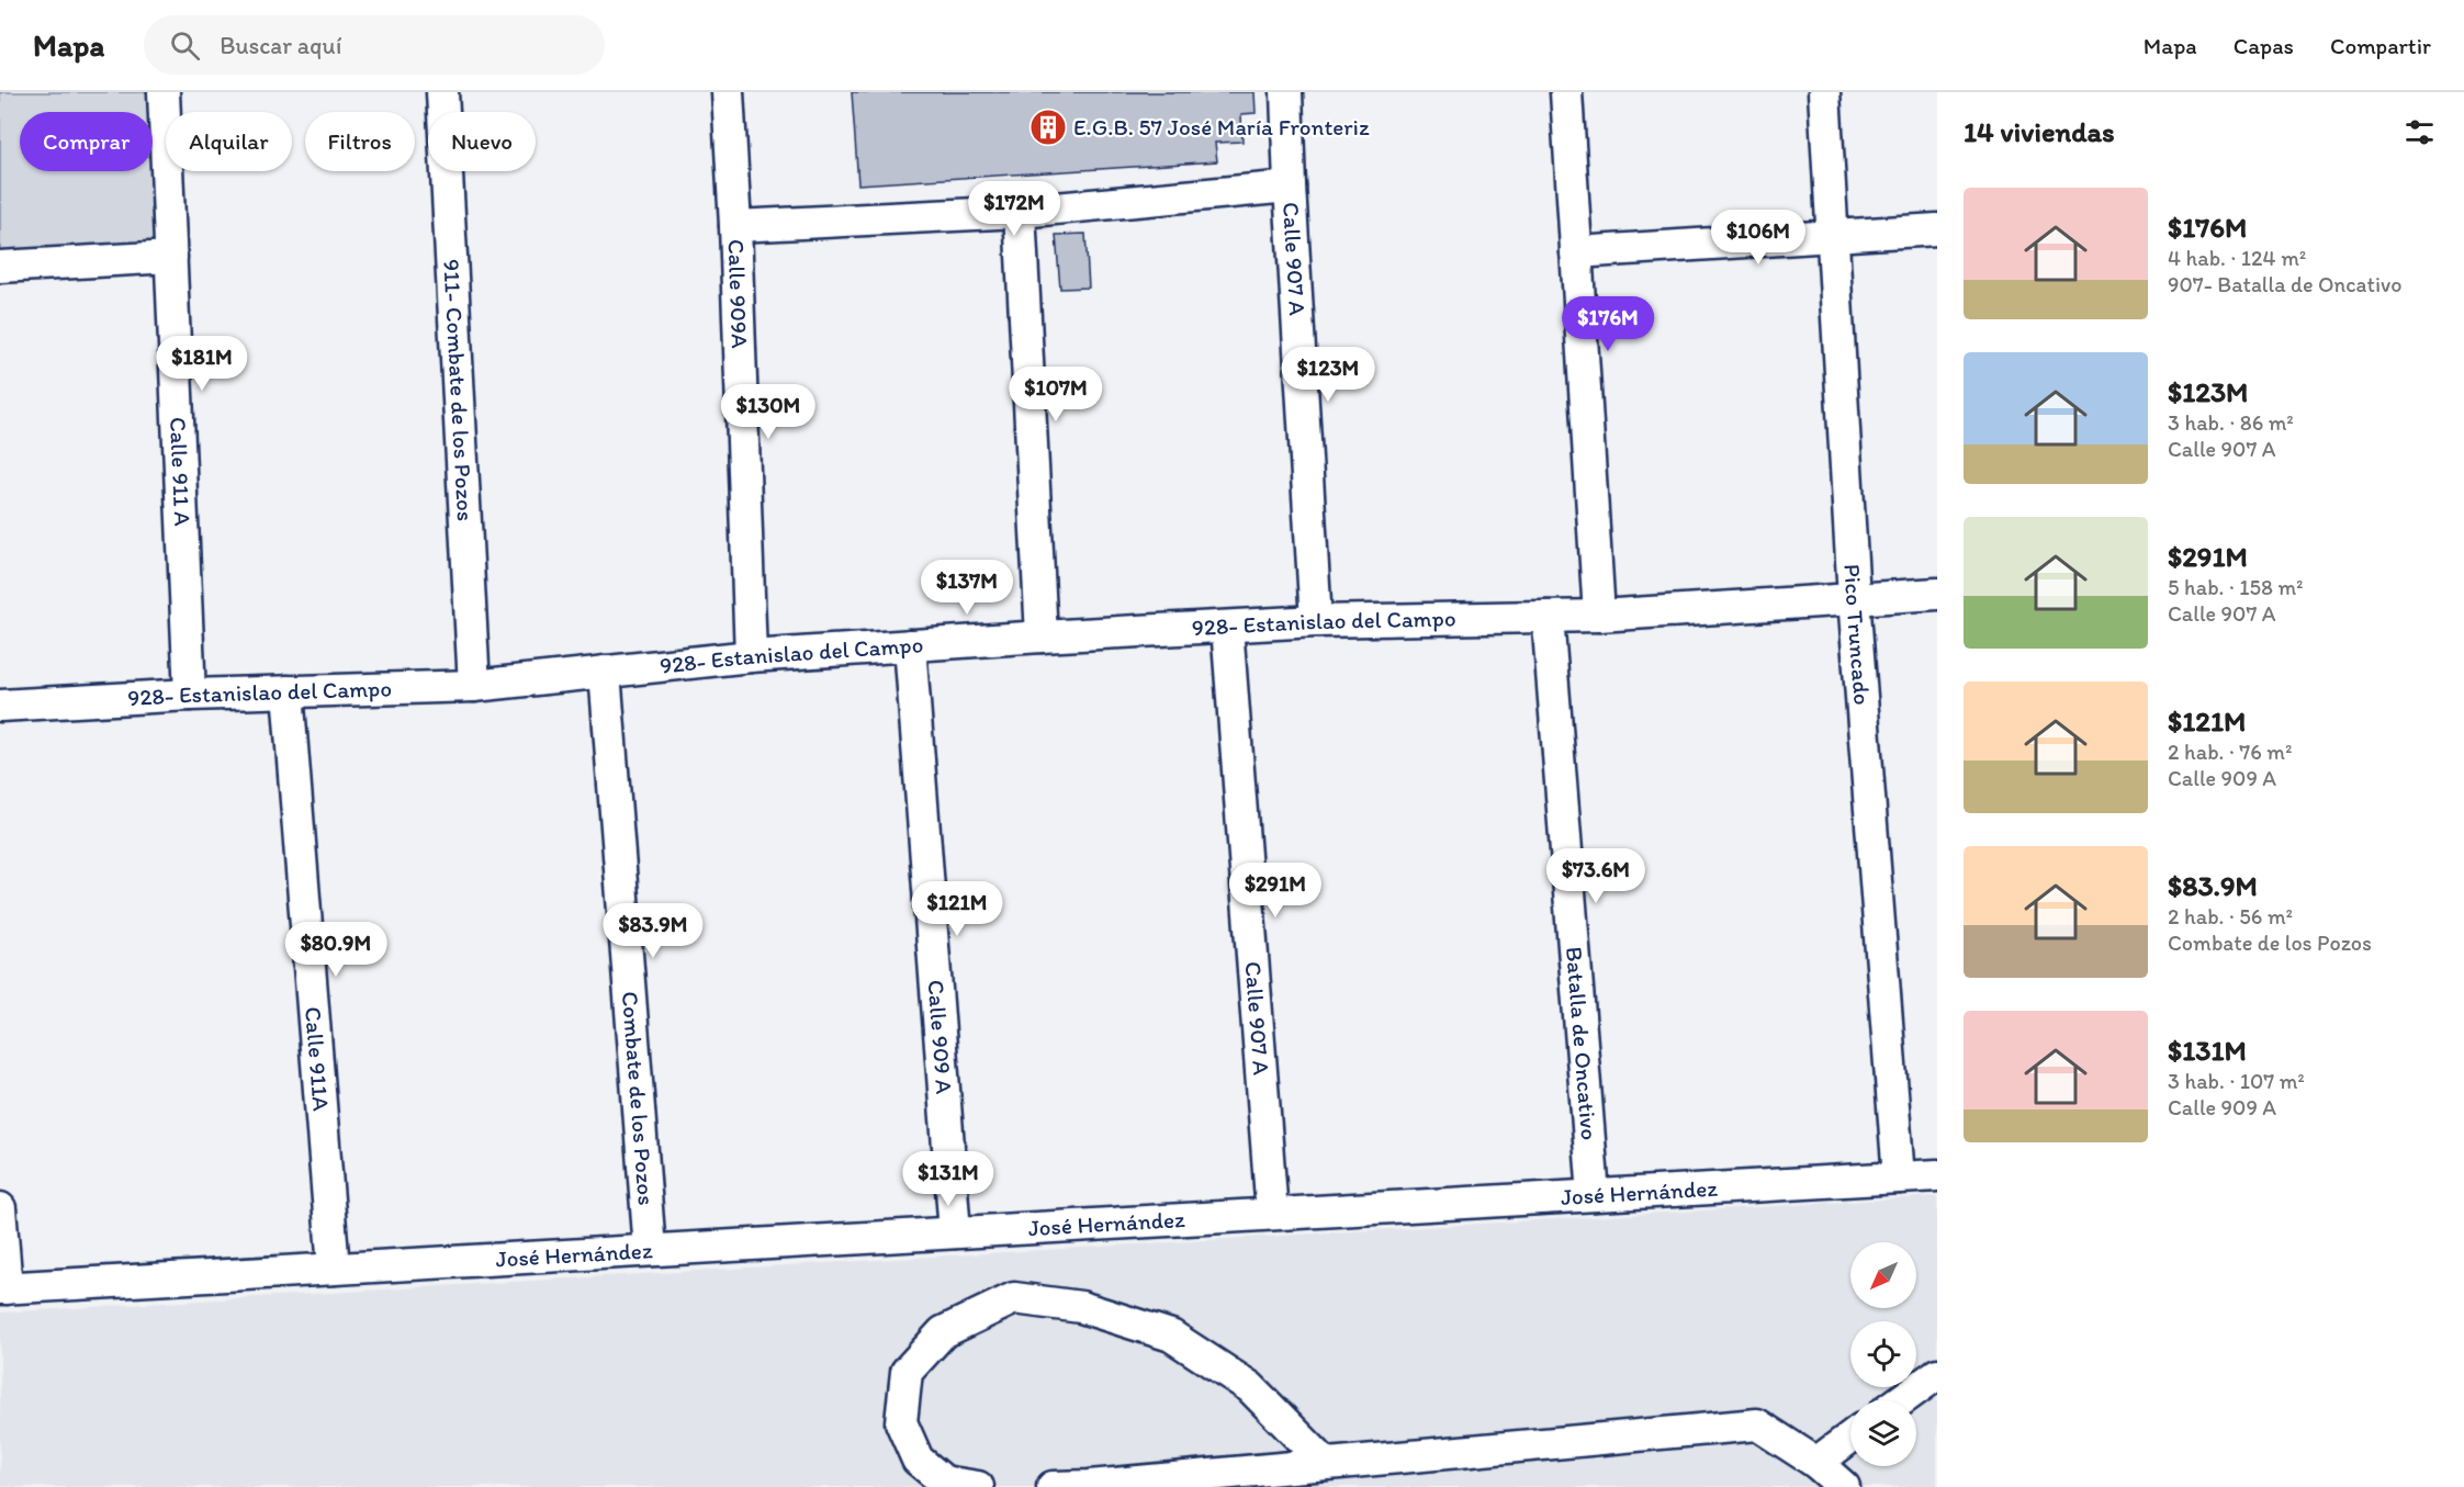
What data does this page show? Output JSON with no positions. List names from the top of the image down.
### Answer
{
  "streets": {
    "street": [
      "Calle 907 A",
      "Calle 909A",
      "911- Combate de los Pozos",
      "Calle 911 A",
      "928- Estanislao del Campo",
      "Pico Truncado",
      "Calle 909 A",
      "Batalla de Oncativo",
      "Calle 911A",
      "Combate de los Pozos",
      "José Hernández"
    ]
  },
  "crossings": [
    ["Calle 907 A", "928- Estanislao del Campo"],
    ["Calle 907 A", "José Hernández"],
    ["Calle 909A", "928- Estanislao del Campo"],
    ["911- Combate de los Pozos", "928- Estanislao del Campo"],
    ["Calle 911 A", "928- Estanislao del Campo"],
    ["928- Estanislao del Campo", "Pico Truncado"],
    ["928- Estanislao del Campo", "Calle 909 A"],
    ["928- Estanislao del Campo", "Batalla de Oncativo"],
    ["928- Estanislao del Campo", "Calle 911A"],
    ["928- Estanislao del Campo", "Combate de los Pozos"],
    ["Pico Truncado", "José Hernández"],
    ["Calle 909 A", "José Hernández"],
    ["Batalla de Oncativo", "José Hernández"],
    ["Calle 911A", "José Hernández"],
    ["Combate de los Pozos", "José Hernández"]
  ],
  "places": {
    "building": ["E.G.B. 57 José María Fronteriz"]
  },
  "north": "bottom left",
  "page": {
    "header": "Mapa",
    "search": "Buscar aquí",
    "nav": ["Mapa", "Capas", "Compartir"],
    "heading": "14 viviendas",
    "chip": [
      "Comprar",
      "Alquilar",
      "Filtros",
      "Nuevo"
    ],
    "list": [
      {
        "name": "$176M",
        "note": "4 hab. · 124 m² · 907- Batalla de Oncativo"
      },
      {
        "name": "$123M",
        "note": "3 hab. · 86 m² · Calle 907 A"
      },
      {
        "name": "$291M",
        "note": "5 hab. · 158 m² · Calle 907 A"
      },
      {
        "name": "$121M",
        "note": "2 hab. · 76 m² · Calle 909 A"
      },
      {
        "name": "$83.9M",
        "note": "2 hab. · 56 m² · Combate de los Pozos"
      },
      {
        "name": "$131M",
        "note": "3 hab. · 107 m² · Calle 909 A"
      }
    ],
    "price": [
      "$172M",
      "$106M",
      "$176M",
      "$181M",
      "$123M",
      "$107M",
      "$130M",
      "$137M",
      "$73.6M",
      "$291M",
      "$121M",
      "$83.9M",
      "$80.9M",
      "$131M"
    ]
  }
}
